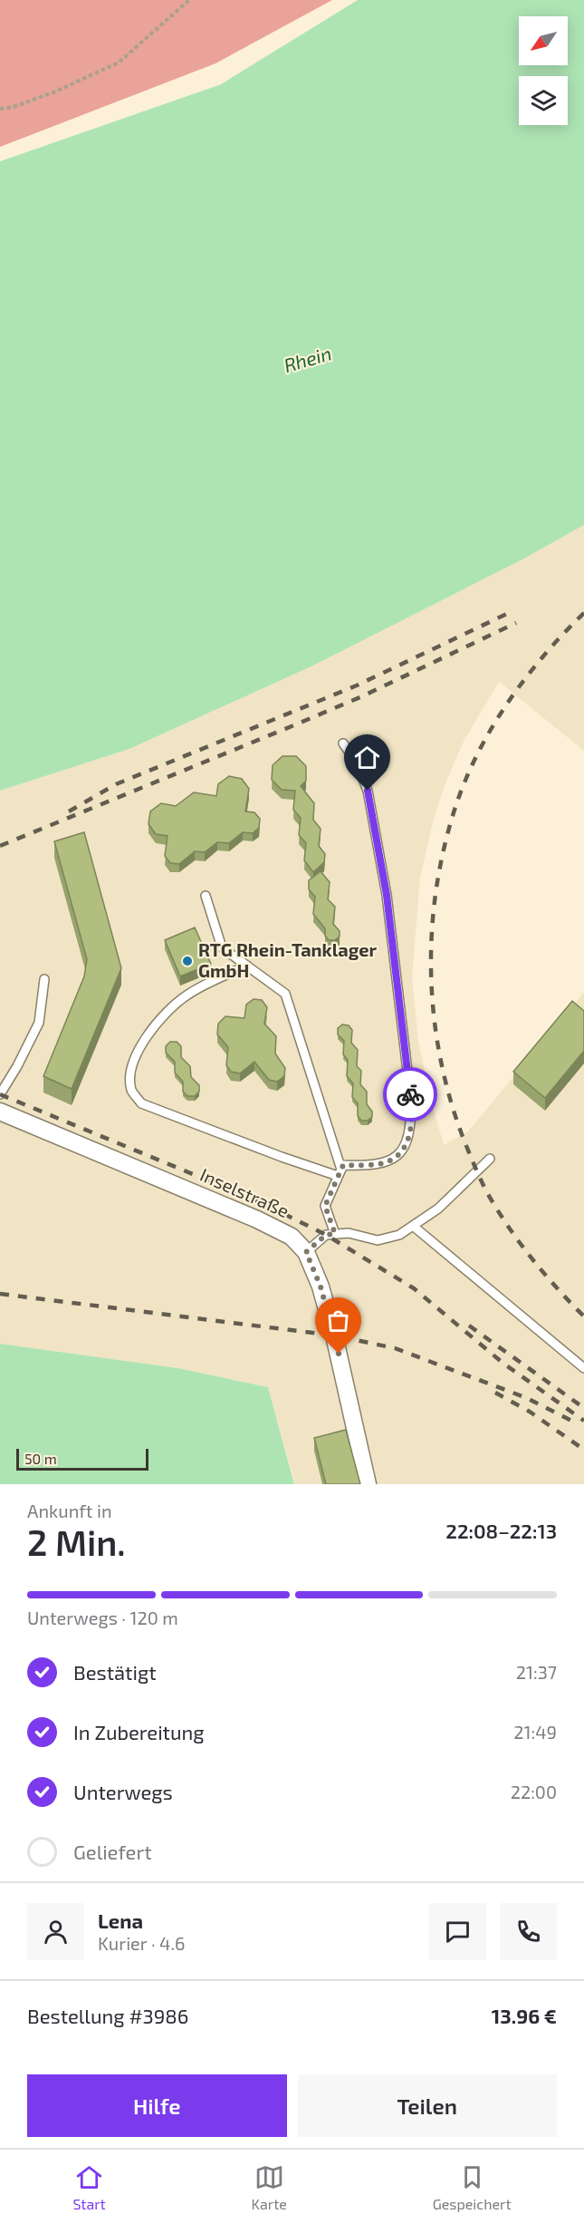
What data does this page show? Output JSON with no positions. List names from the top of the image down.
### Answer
{
  "streets": {
    "street": ["Inselstraße"]
  },
  "water": ["Rhein"],
  "places": ["RTG Rhein-Tanklager GmbH"],
  "scale_bar": "50 m",
  "north": "bottom left",
  "page": {
    "scale": "50 m",
    "heading": ["2 Min.", "Ankunft in", "22:08–22:13"],
    "panel": [
      "Lena",
      "Kurier · 4.6",
      "Bestellung #3986",
      "13.96 €"
    ],
    "bar": "Unterwegs · 120 m",
    "list": [
      ["Bestätigt", "21:37"],
      ["In Zubereitung", "21:49"],
      ["Unterwegs", "22:00"],
      "Geliefert"
    ],
    "buttons": ["Hilfe", "Teilen"],
    "tabs": ["Start", "Karte", "Gespeichert"]
  }
}
